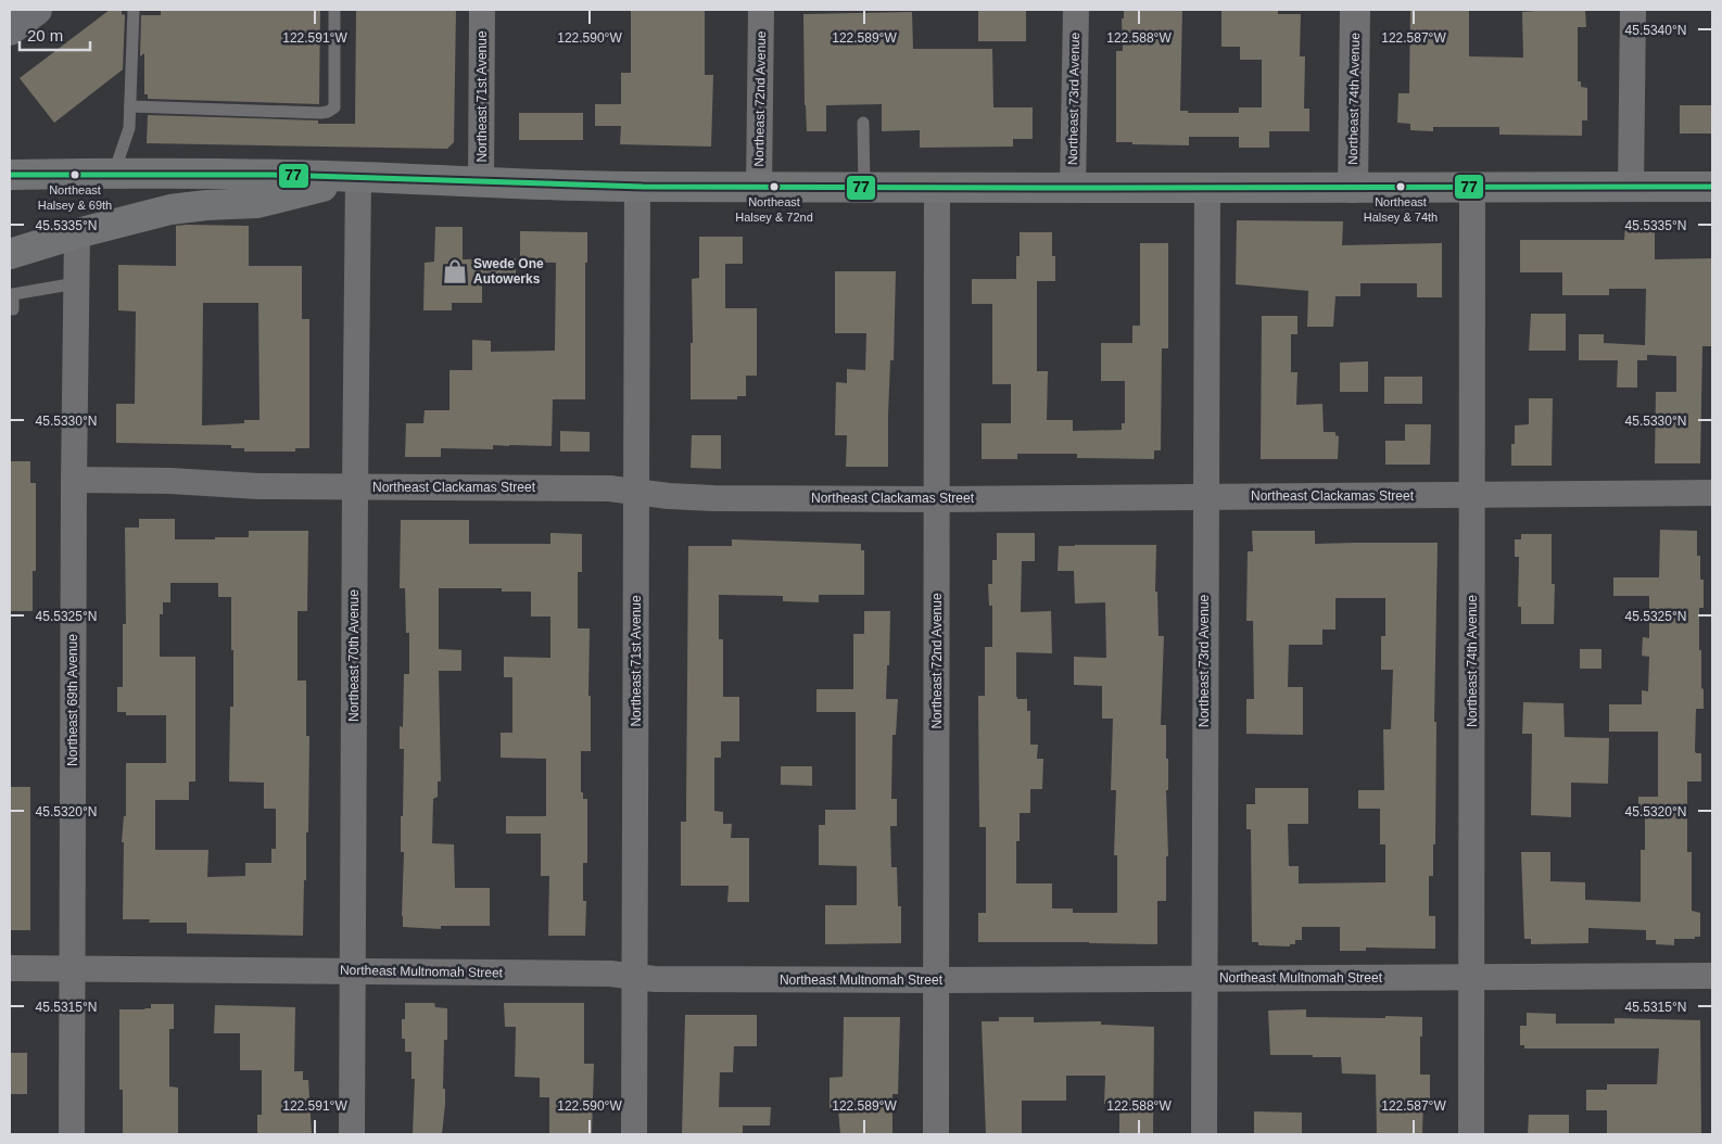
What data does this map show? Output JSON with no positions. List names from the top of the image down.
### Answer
{
  "streets": {
    "street": [
      "Northeast 71st Avenue",
      "Northeast 72nd Avenue",
      "Northeast 73rd Avenue",
      "Northeast 74th Avenue",
      "Northeast Clackamas Street",
      "Northeast 70th Avenue",
      "Northeast 69th Avenue",
      "Northeast Multnomah Street"
    ]
  },
  "crossings": [
    ["Northeast 71st Avenue", "Northeast Clackamas Street"],
    ["Northeast 71st Avenue", "Northeast Multnomah Street"],
    ["Northeast 72nd Avenue", "Northeast Clackamas Street"],
    ["Northeast 72nd Avenue", "Northeast Multnomah Street"],
    ["Northeast 73rd Avenue", "Northeast Clackamas Street"],
    ["Northeast 73rd Avenue", "Northeast Multnomah Street"],
    ["Northeast 74th Avenue", "Northeast Clackamas Street"],
    ["Northeast 74th Avenue", "Northeast Multnomah Street"],
    ["Northeast Clackamas Street", "Northeast 70th Avenue"],
    ["Northeast Clackamas Street", "Northeast 69th Avenue"],
    ["Northeast 70th Avenue", "Northeast Multnomah Street"],
    ["Northeast 69th Avenue", "Northeast Multnomah Street"]
  ],
  "places": {
    "other": ["Northeast Halsey & 69th", "Northeast Halsey & 72nd", "Northeast Halsey & 74th"],
    "shop": ["Swede One Autowerks"]
  },
  "lines": ["transit line 77"],
  "scale_bar": "20 m",
  "coordinates": [
    "45.5340°N",
    "122.591°W",
    "122.590°W",
    "122.589°W",
    "122.588°W",
    "122.587°W",
    "45.5335°N",
    "45.5330°N",
    "45.5325°N",
    "45.5320°N",
    "45.5315°N"
  ]
}
